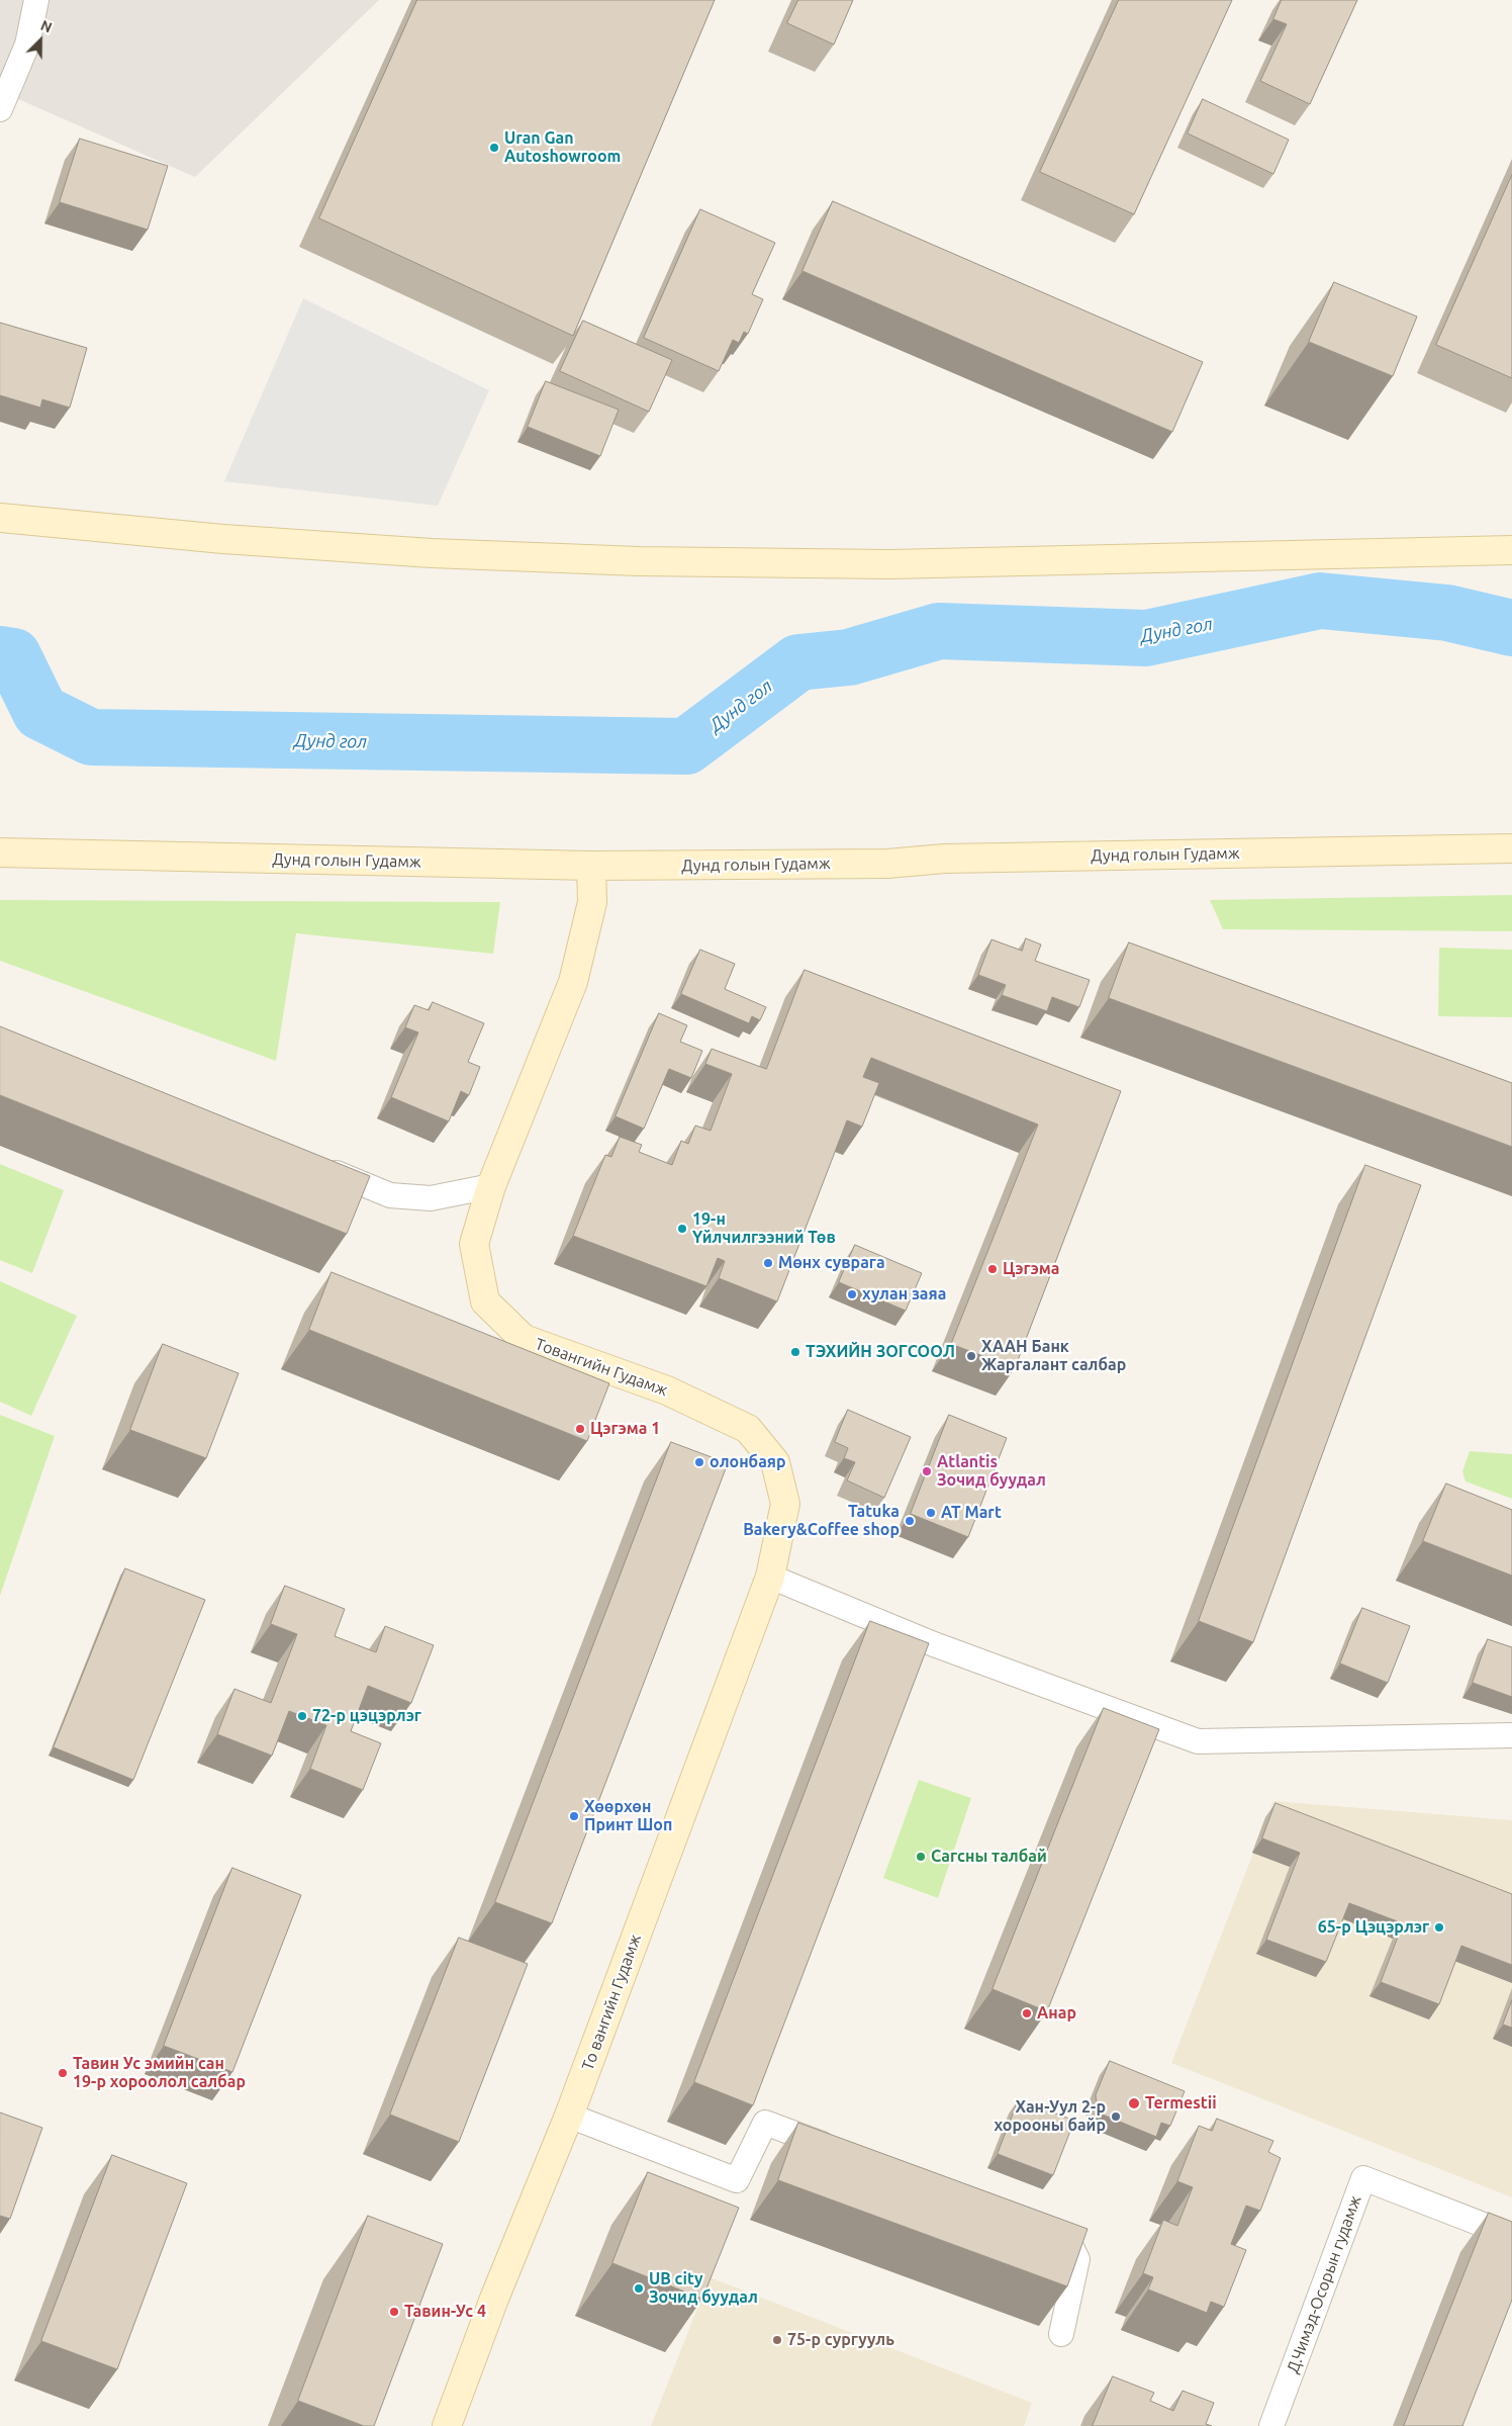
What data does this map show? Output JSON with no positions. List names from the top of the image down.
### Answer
{
  "streets": {
    "street": [
      "Дунд голын Гудамж",
      "Товангийн Гудамж",
      "То вангийн Гудамж",
      "Д.Чимэд-Осорын гудамж"
    ]
  },
  "crossings": [
    ["Дунд голын Гудамж", "Товангийн Гудамж"],
    ["Товангийн Гудамж", "То вангийн Гудамж"]
  ],
  "water": ["Дунд гол"],
  "places": [
    "Uran Gan Autoshowroom",
    "19-н Үйлчилгээний Төв",
    "Мөнх суврага",
    "Цэгэма",
    "хулан заяа",
    "ТЭХИЙН ЗОГСООЛ",
    "ХААН Банк Жаргалант салбар",
    "Цэгэма 1",
    "олонбаяр",
    "Atlantis Зочид буудал",
    "AT Mart",
    "Tatuka Bakery&Coffee shop",
    "72-р цэцэрлэг",
    "Хөөрхөн Принт Шоп",
    "Сагсны талбай",
    "65-р Цэцэрлэг",
    "Анар",
    "Тавин Ус эмийн сан 19-р хороолол салбар",
    "Termestii",
    "Хан-Уул 2-р хорооны байр",
    "UB city Зочид буудал",
    "Тавин-Ус 4",
    "75-р сургууль"
  ],
  "north": "top right"
}
